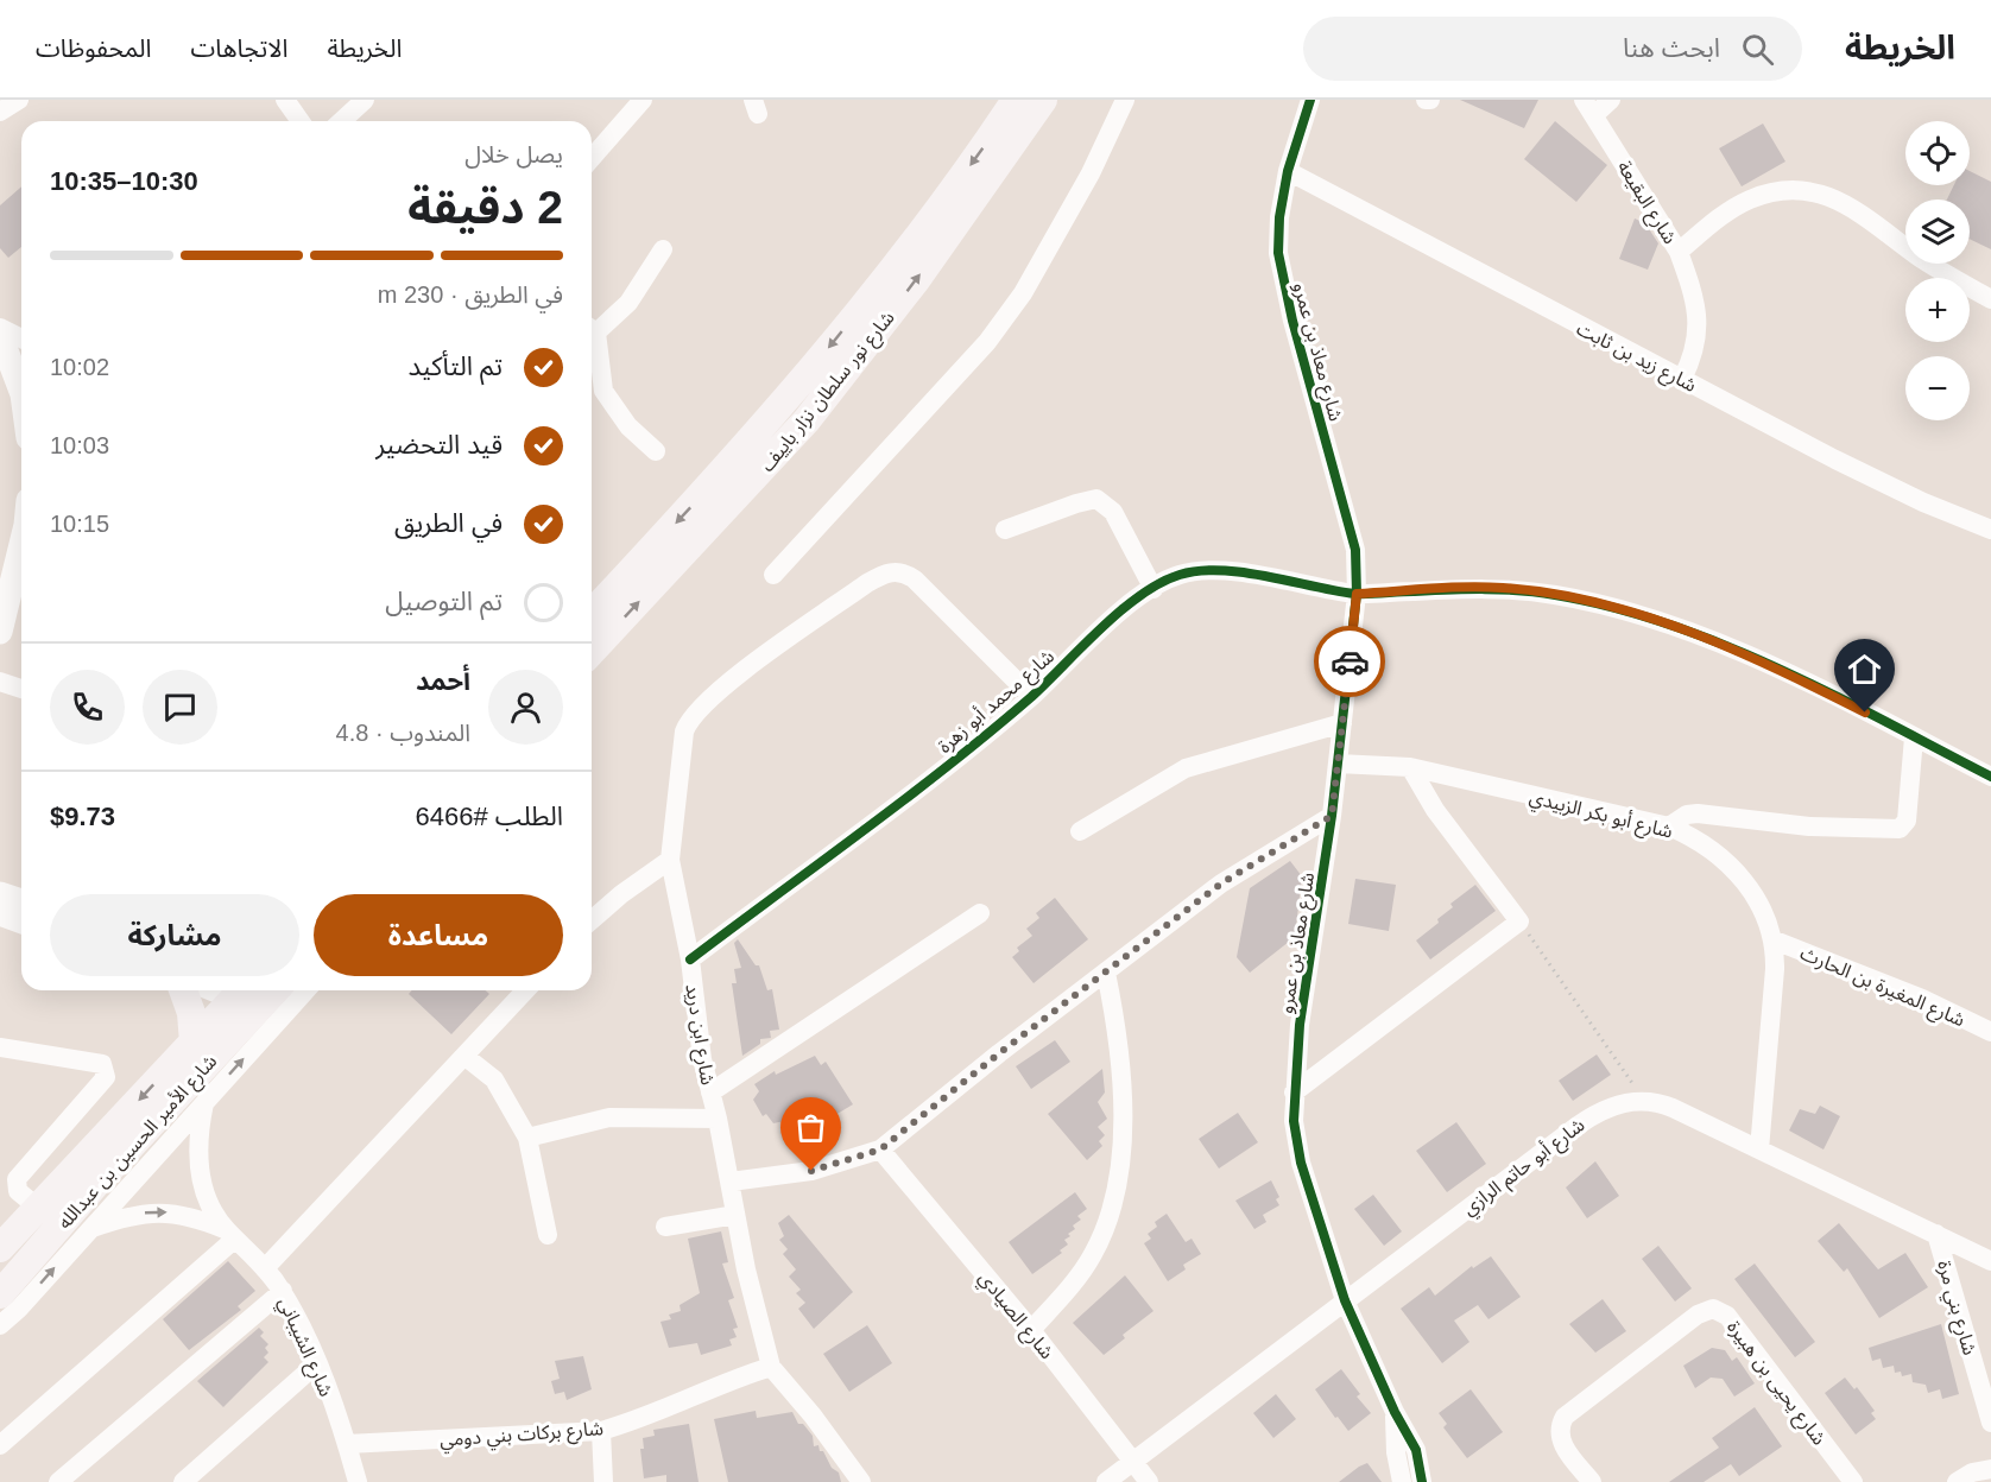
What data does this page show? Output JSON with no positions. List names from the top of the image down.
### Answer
{
  "streets": {
    "main road": ["شارع نور سلطان نزار باييف", "شارع الأمير الحسين بن عبدالله"],
    "street": [
      "شارع البقيعة",
      "شارع معاذ بن عمرو",
      "شارع زيد بن ثابت",
      "شارع محمد أبو زهرة",
      "شارع أبو بكر الزبيدي",
      "شارع المغيرة بن الحارث",
      "شارع ابن دريد",
      "شارع أبو حاتم الرازي",
      "شارع بني مرة",
      "شارع الصيادي",
      "شارع الشيباني",
      "شارع يحيى بن هبيرة",
      "شارع بركات بني دومي"
    ]
  },
  "crossings": [
    ["شارع معاذ بن عمرو", "شارع زيد بن ثابت"],
    ["شارع معاذ بن عمرو", "شارع محمد أبو زهرة"],
    ["شارع معاذ بن عمرو", "شارع أبو بكر الزبيدي"],
    ["شارع معاذ بن عمرو", "شارع أبو حاتم الرازي"],
    ["شارع محمد أبو زهرة", "شارع ابن دريد"],
    ["شارع أبو بكر الزبيدي", "شارع المغيرة بن الحارث"],
    ["شارع أبو بكر الزبيدي", "شارع أبو حاتم الرازي"],
    ["شارع ابن دريد", "شارع بركات بني دومي"],
    ["شارع أبو حاتم الرازي", "شارع بني مرة"],
    ["شارع أبو حاتم الرازي", "شارع الصيادي"],
    ["شارع الشيباني", "شارع بركات بني دومي"]
  ],
  "page": {
    "header": "الخريطة",
    "search": "ابحث هنا",
    "nav": ["الخريطة", "الاتجاهات", "المحفوظات"],
    "map_buttons": ["+", "−"],
    "heading": ["2 دقيقة", "يصل خلال", "10:30–10:35"],
    "panel": [
      "أحمد",
      "المندوب · 4.8",
      "الطلب #6466",
      "$9.73"
    ],
    "bar": "في الطريق · 230 m",
    "list": [
      ["تم التأكيد", "10:02"],
      ["قيد التحضير", "10:03"],
      ["في الطريق", "10:15"],
      "تم التوصيل"
    ],
    "buttons": ["مساعدة", "مشاركة"]
  }
}
